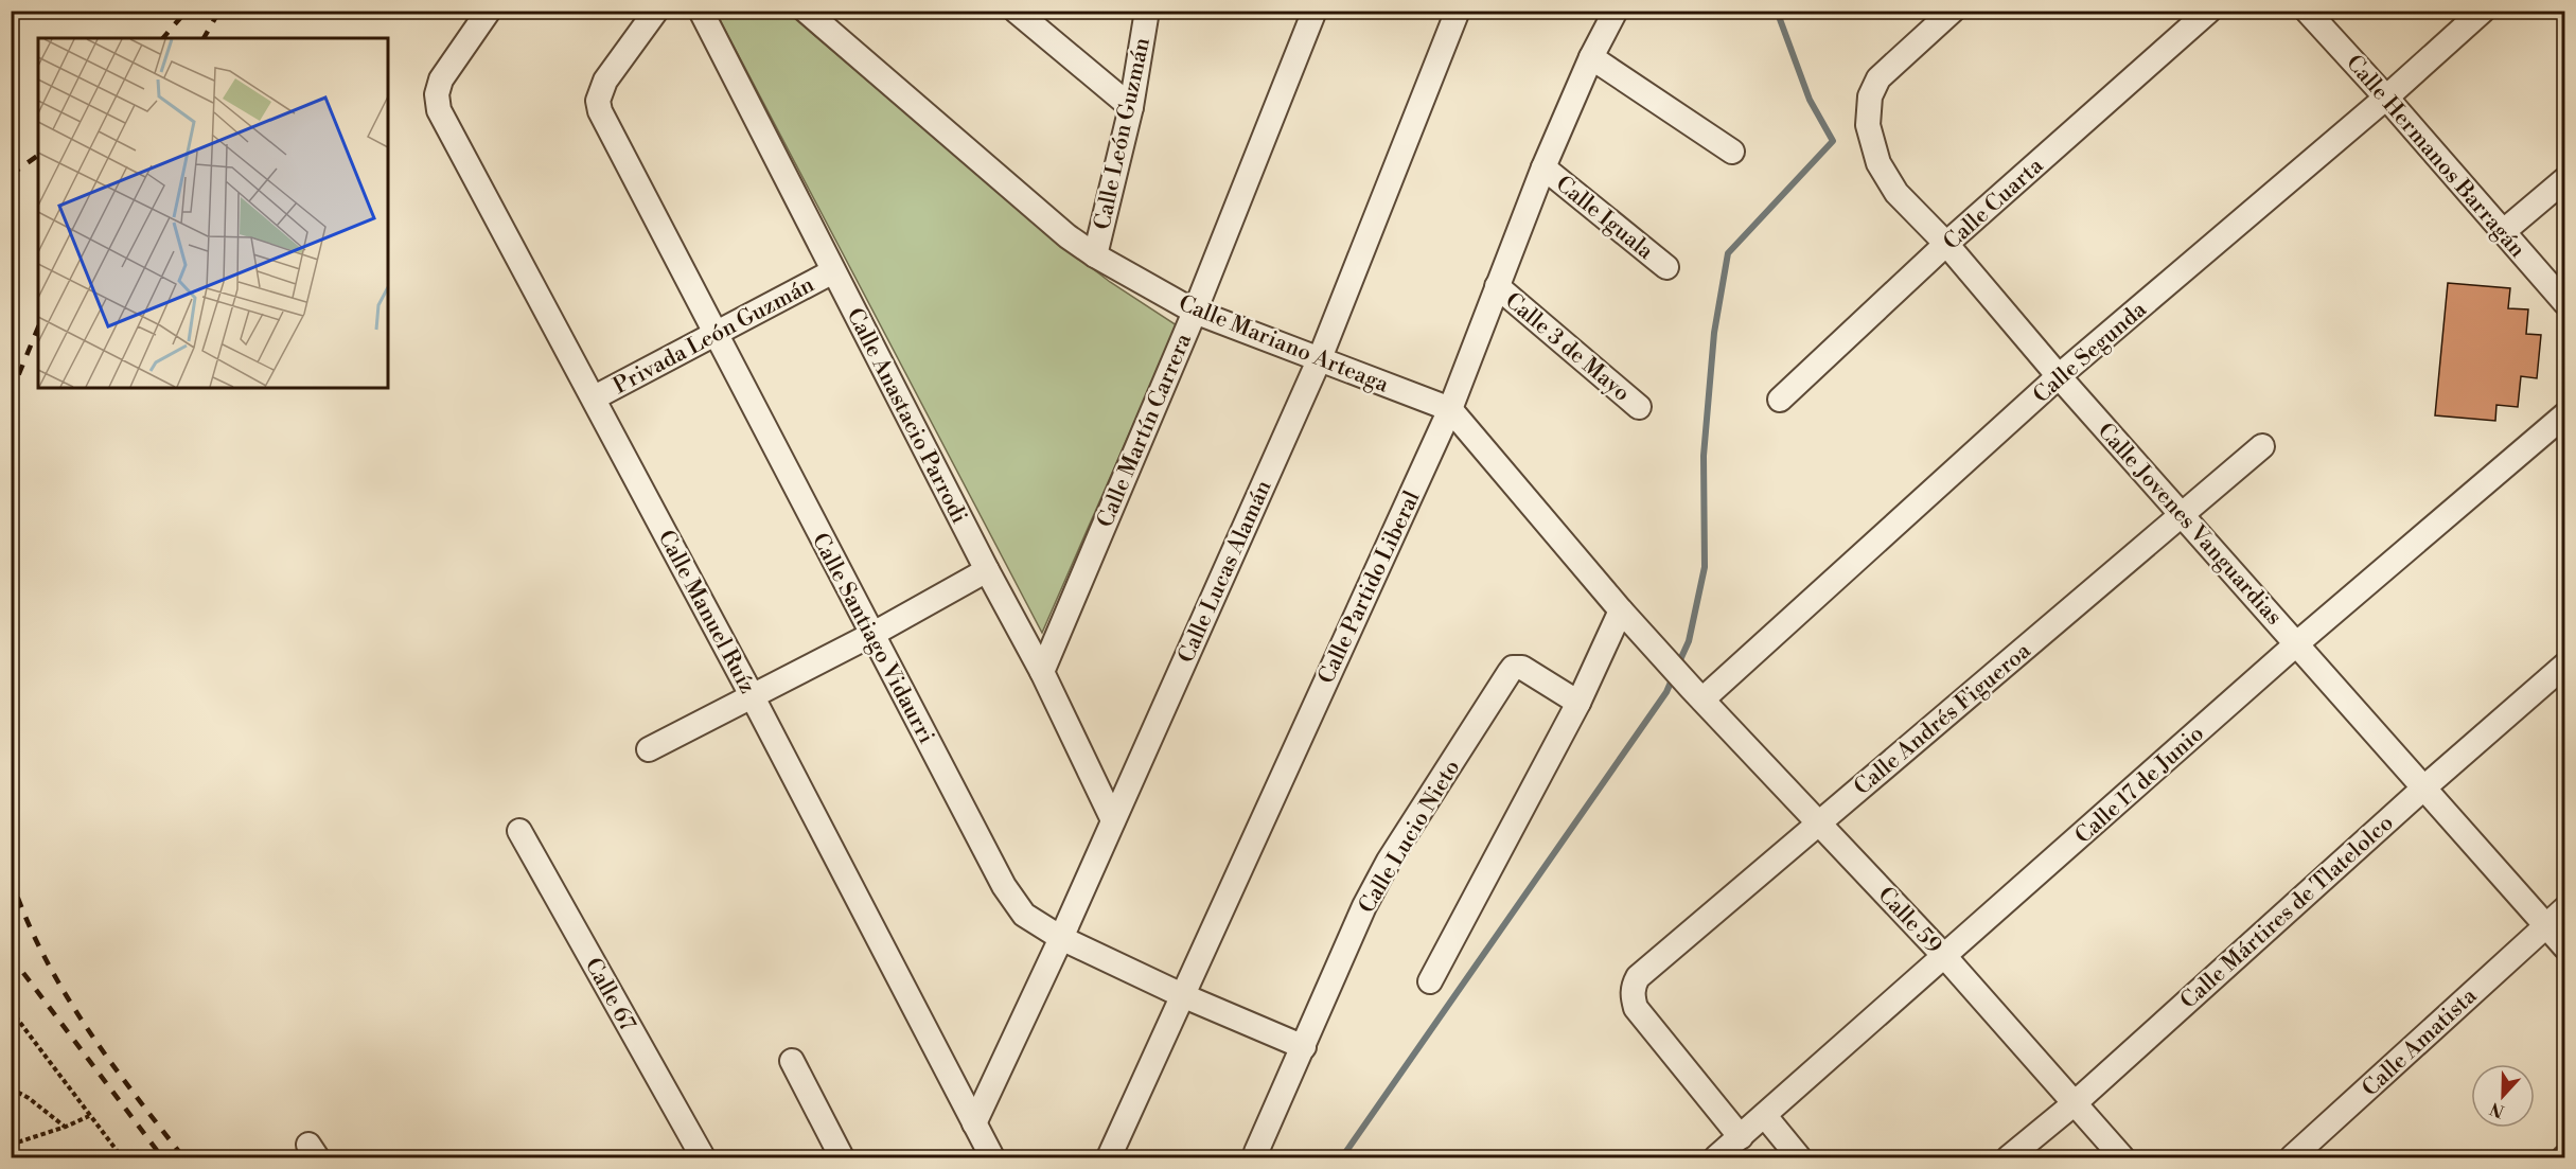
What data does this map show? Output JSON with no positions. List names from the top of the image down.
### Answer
{
  "streets": {
    "street": [
      "Calle León Guzmán",
      "Calle Hermanos Barragán",
      "Calle Cuarta",
      "Calle Iguala",
      "Privada León Guzmán",
      "Calle Mariano Arteaga",
      "Calle 3 de Mayo",
      "Calle Segunda",
      "Calle Anastacio Parrodi",
      "Calle Martín Carrera",
      "Calle Jovenes Vanguardias",
      "Calle Lucas Alamán",
      "Calle Partido Liberal",
      "Calle Manuel Ruíz",
      "Calle Santiago Vidaurri",
      "Calle Andrés Figueroa",
      "Calle 17 de Junio",
      "Calle Lucio Nieto",
      "Calle Mártires de Tlatelolco",
      "Calle 59",
      "Calle 67",
      "Calle Amatista"
    ]
  },
  "crossings": [
    ["Calle León Guzmán", "Calle Mariano Arteaga"],
    ["Calle Hermanos Barragán", "Calle Segunda"],
    ["Calle Cuarta", "Calle Jovenes Vanguardias"],
    ["Calle Iguala", "Calle Partido Liberal"],
    ["Privada León Guzmán", "Calle Anastacio Parrodi"],
    ["Privada León Guzmán", "Calle Manuel Ruíz"],
    ["Privada León Guzmán", "Calle Santiago Vidaurri"],
    ["Calle Mariano Arteaga", "Calle Segunda"],
    ["Calle Mariano Arteaga", "Calle Martín Carrera"],
    ["Calle Mariano Arteaga", "Calle Lucas Alamán"],
    ["Calle Mariano Arteaga", "Calle Partido Liberal"],
    ["Calle Mariano Arteaga", "Calle 59"],
    ["Calle 3 de Mayo", "Calle Partido Liberal"],
    ["Calle Segunda", "Calle Jovenes Vanguardias"],
    ["Calle Segunda", "Calle 59"],
    ["Calle Anastacio Parrodi", "Calle Martín Carrera"],
    ["Calle Anastacio Parrodi", "Calle Lucas Alamán"],
    ["Calle Jovenes Vanguardias", "Calle Andrés Figueroa"],
    ["Calle Jovenes Vanguardias", "Calle 17 de Junio"],
    ["Calle Jovenes Vanguardias", "Calle Mártires de Tlatelolco"],
    ["Calle Jovenes Vanguardias", "Calle Amatista"],
    ["Calle Lucas Alamán", "Calle Manuel Ruíz"],
    ["Calle Lucas Alamán", "Calle Santiago Vidaurri"],
    ["Calle Partido Liberal", "Calle Santiago Vidaurri"],
    ["Calle Santiago Vidaurri", "Calle Lucio Nieto"],
    ["Calle Andrés Figueroa", "Calle 17 de Junio"],
    ["Calle Andrés Figueroa", "Calle 59"],
    ["Calle 17 de Junio", "Calle 59"],
    ["Calle Mártires de Tlatelolco", "Calle 59"]
  ],
  "north": "bottom"
}
